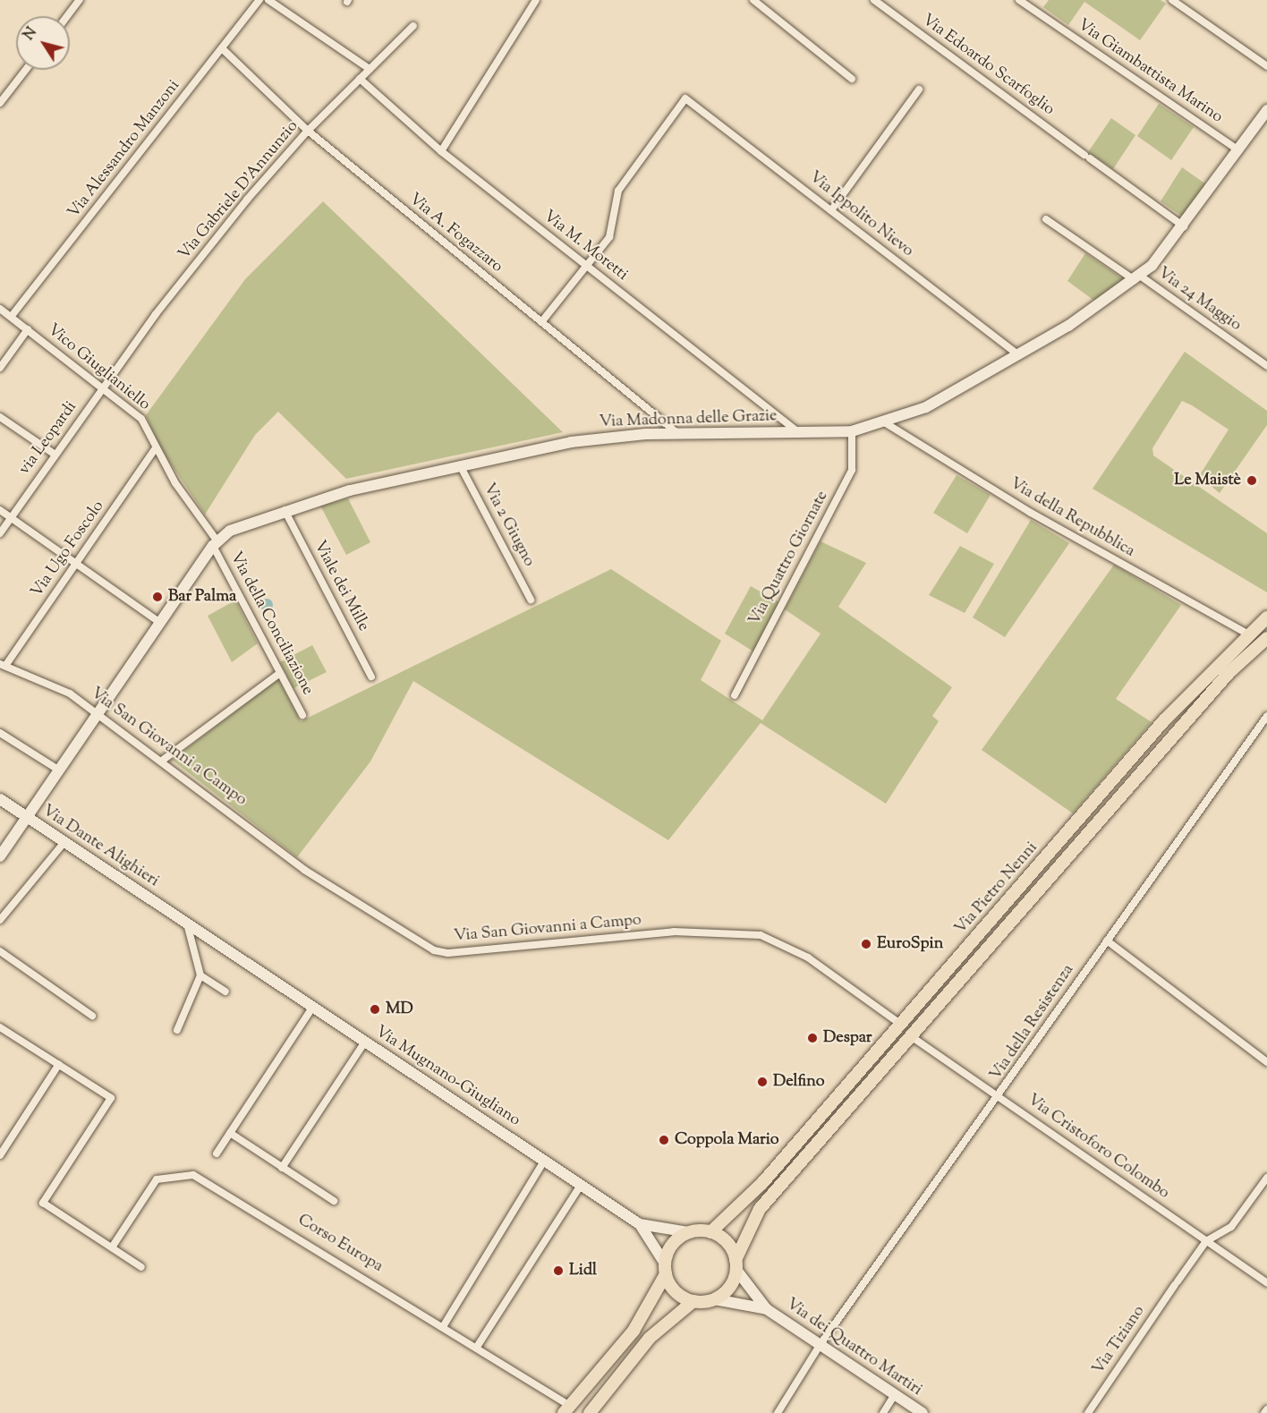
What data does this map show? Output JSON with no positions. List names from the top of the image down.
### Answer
{
  "streets": {
    "main road": ["Via Pietro Nenni"],
    "street": [
      "Via Edoardo Scarfoglio",
      "Via Giambattista Marino",
      "Via Alessandro Manzoni",
      "Via Gabriele D'Annunzio",
      "Via Ippolito Nievo",
      "Via A. Fogazzaro",
      "Via M. Moretti",
      "Via 24 Maggio",
      "Vico Giuglianiello",
      "Via Madonna delle Grazie",
      "via Leopardi",
      "Via della Repubblica",
      "Via 2 Giugno",
      "Via Ugo Foscolo",
      "Via Quattro Giornate",
      "Viale dei Mille",
      "Via della Conciliazione",
      "Via San Giovanni a Campo",
      "Via Dante Alighieri",
      "Via della Resistenza",
      "Via Mugnano-Giugliano",
      "Via Cristoforo Colombo",
      "Corso Europa",
      "Via Tiziano",
      "Via dei Quattro Martiri"
    ]
  },
  "crossings": [
    ["Via Edoardo Scarfoglio", "Via Madonna delle Grazie"],
    ["Via Giambattista Marino", "Via Madonna delle Grazie"],
    ["Via Alessandro Manzoni", "Via A. Fogazzaro"],
    ["Via Alessandro Manzoni", "Vico Giuglianiello"],
    ["Via Gabriele D'Annunzio", "Via A. Fogazzaro"],
    ["Via Gabriele D'Annunzio", "Via M. Moretti"],
    ["Via Gabriele D'Annunzio", "Vico Giuglianiello"],
    ["Via Gabriele D'Annunzio", "via Leopardi"],
    ["Via Ippolito Nievo", "Via M. Moretti"],
    ["Via Ippolito Nievo", "Via Madonna delle Grazie"],
    ["Via A. Fogazzaro", "Via Madonna delle Grazie"],
    ["Via M. Moretti", "Via Madonna delle Grazie"],
    ["Via 24 Maggio", "Via Madonna delle Grazie"],
    ["Vico Giuglianiello", "Via Madonna delle Grazie"],
    ["Vico Giuglianiello", "via Leopardi"],
    ["Vico Giuglianiello", "Via Ugo Foscolo"],
    ["Vico Giuglianiello", "Via della Conciliazione"],
    ["Via Madonna delle Grazie", "Via della Repubblica"],
    ["Via Madonna delle Grazie", "Via 2 Giugno"],
    ["Via Madonna delle Grazie", "Via Quattro Giornate"],
    ["Via Madonna delle Grazie", "Viale dei Mille"],
    ["Via Madonna delle Grazie", "Via della Conciliazione"],
    ["Via Madonna delle Grazie", "Via San Giovanni a Campo"],
    ["Via Madonna delle Grazie", "Via Dante Alighieri"],
    ["Via della Repubblica", "Via Pietro Nenni"],
    ["Via Ugo Foscolo", "Via San Giovanni a Campo"],
    ["Via San Giovanni a Campo", "Via Pietro Nenni"],
    ["Via Dante Alighieri", "Via Mugnano-Giugliano"],
    ["Via Pietro Nenni", "Via Mugnano-Giugliano"],
    ["Via Pietro Nenni", "Via dei Quattro Martiri"],
    ["Via della Resistenza", "Via Cristoforo Colombo"],
    ["Via della Resistenza", "Via dei Quattro Martiri"],
    ["Via Mugnano-Giugliano", "Via dei Quattro Martiri"],
    ["Via Cristoforo Colombo", "Via Tiziano"]
  ],
  "places": [
    "Le Maistè",
    "Bar Palma",
    "EuroSpin",
    "MD",
    "Despar",
    "Delfino",
    "Coppola Mario",
    "Lidl"
  ],
  "north": "top left"
}
